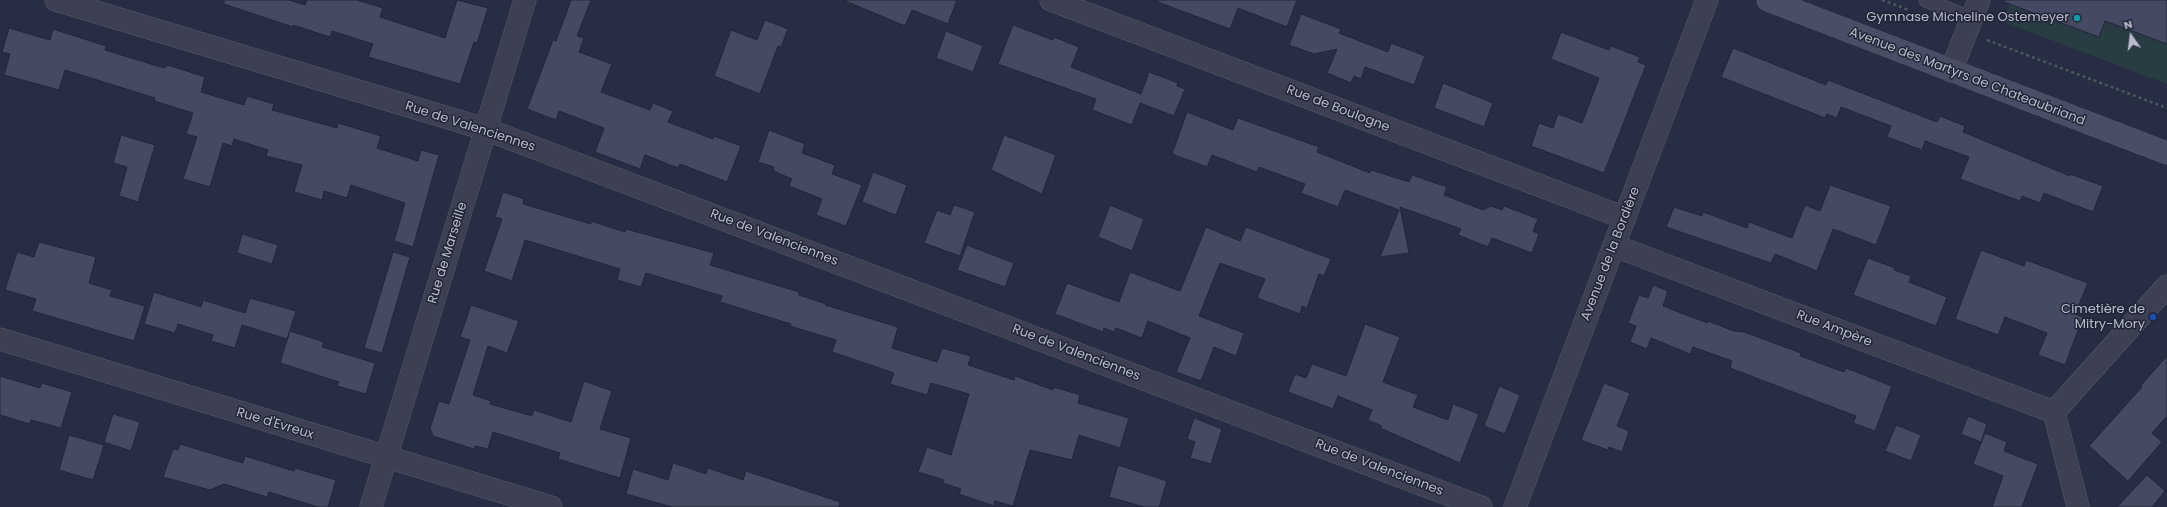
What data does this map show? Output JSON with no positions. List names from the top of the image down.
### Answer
{
  "streets": {
    "street": [
      "Avenue des Martyrs de Chateaubriand",
      "Rue de Boulogne",
      "Rue de Valenciennes",
      "Rue de Marseille",
      "Avenue de la Bordière",
      "Rue Ampère",
      "Rue d'Evreux"
    ]
  },
  "crossings": [
    ["Rue de Boulogne", "Avenue de la Bordière"],
    ["Rue de Valenciennes", "Rue de Marseille"],
    ["Rue de Marseille", "Rue d'Evreux"],
    ["Avenue de la Bordière", "Rue Ampère"]
  ],
  "places": ["Gymnase Micheline Ostemeyer", "Cimetière de Mitry-Mory"],
  "north": "top"
}
